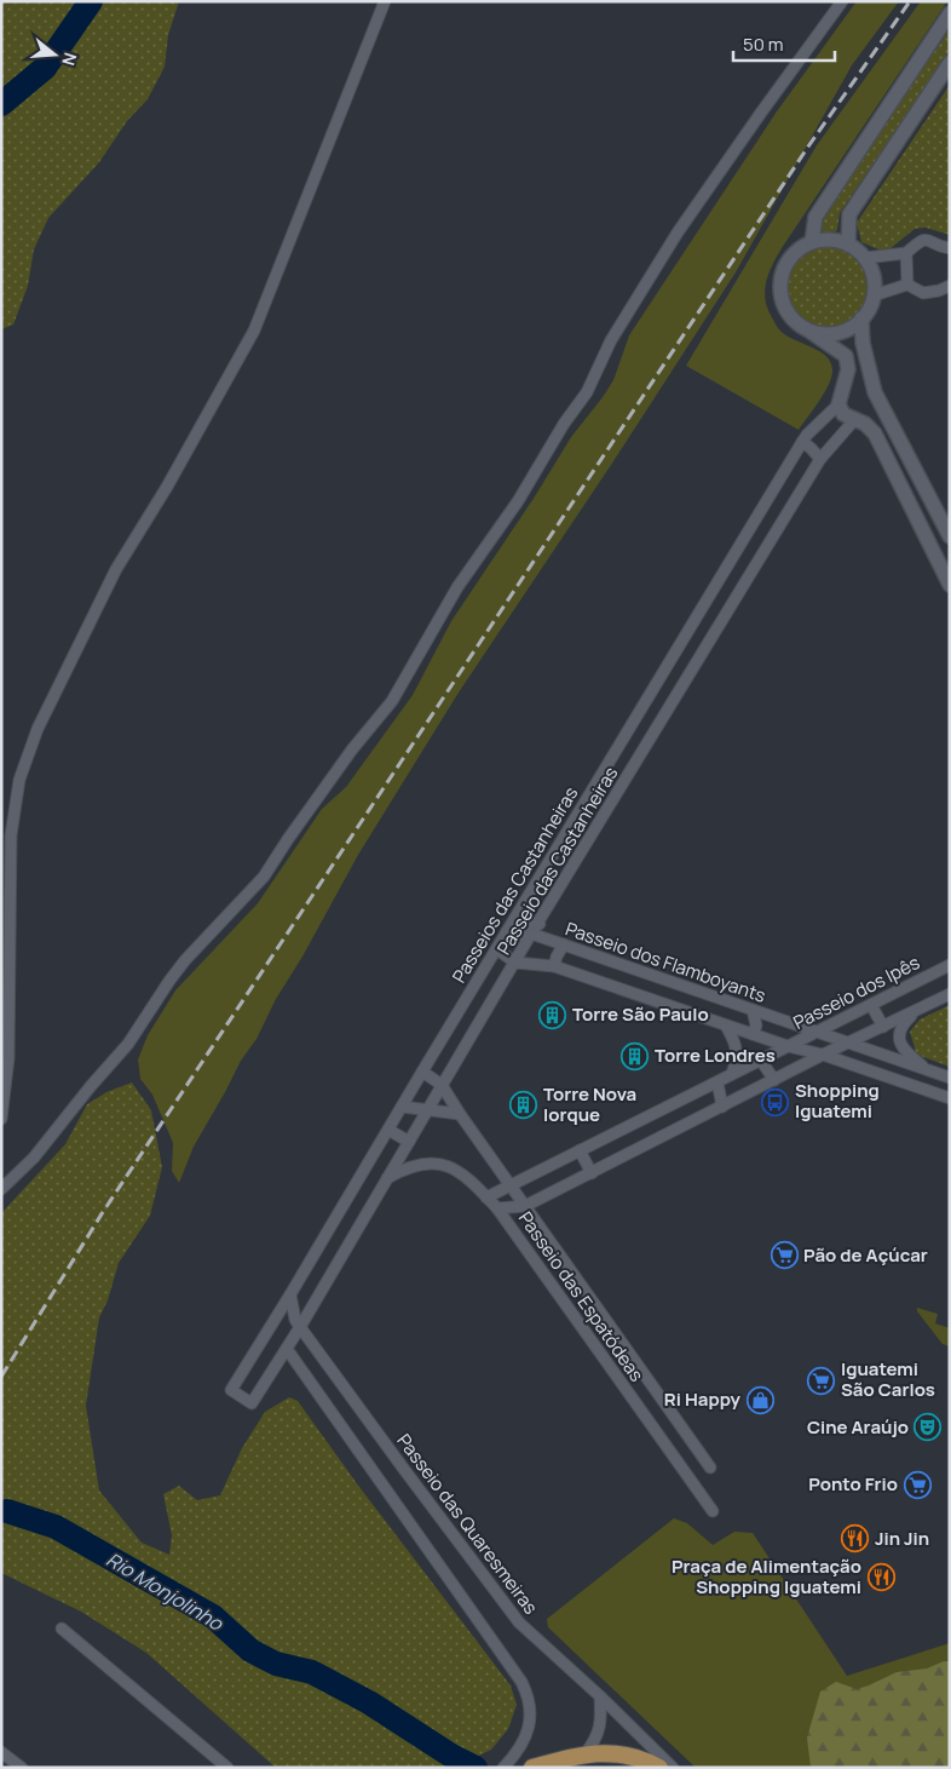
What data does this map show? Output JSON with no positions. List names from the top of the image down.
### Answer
{
  "streets": {
    "street": [
      "Passeio das Castanheiras",
      "Passeios das Castanheiras",
      "Passeio dos Flamboyants",
      "Passeio dos Ipês",
      "Passeio das Espatódeas",
      "Passeio das Quaresmeiras"
    ]
  },
  "crossings": [
    ["Passeio das Castanheiras", "Passeio dos Flamboyants"],
    ["Passeio das Castanheiras", "Passeio das Espatódeas"],
    ["Passeio das Castanheiras", "Passeio das Quaresmeiras"],
    ["Passeios das Castanheiras", "Passeio dos Flamboyants"],
    ["Passeios das Castanheiras", "Passeio das Quaresmeiras"],
    ["Passeio dos Flamboyants", "Passeio dos Ipês"],
    ["Passeio dos Ipês", "Passeio das Espatódeas"]
  ],
  "water": ["Rio Monjolinho"],
  "places": {
    "building": ["Torre São Paulo", "Torre Londres", "Torre Nova Iorque"],
    "bus stop": ["Shopping Iguatemi"],
    "supermarket": ["Pão de Açúcar", "Iguatemi São Carlos", "Ponto Frio"],
    "shop": ["Ri Happy"],
    "theatre": ["Cine Araújo"],
    "restaurant": ["Jin Jin", "Praça de Alimentação Shopping Iguatemi"]
  },
  "scale_bar": "50 m",
  "north": "right"
}
